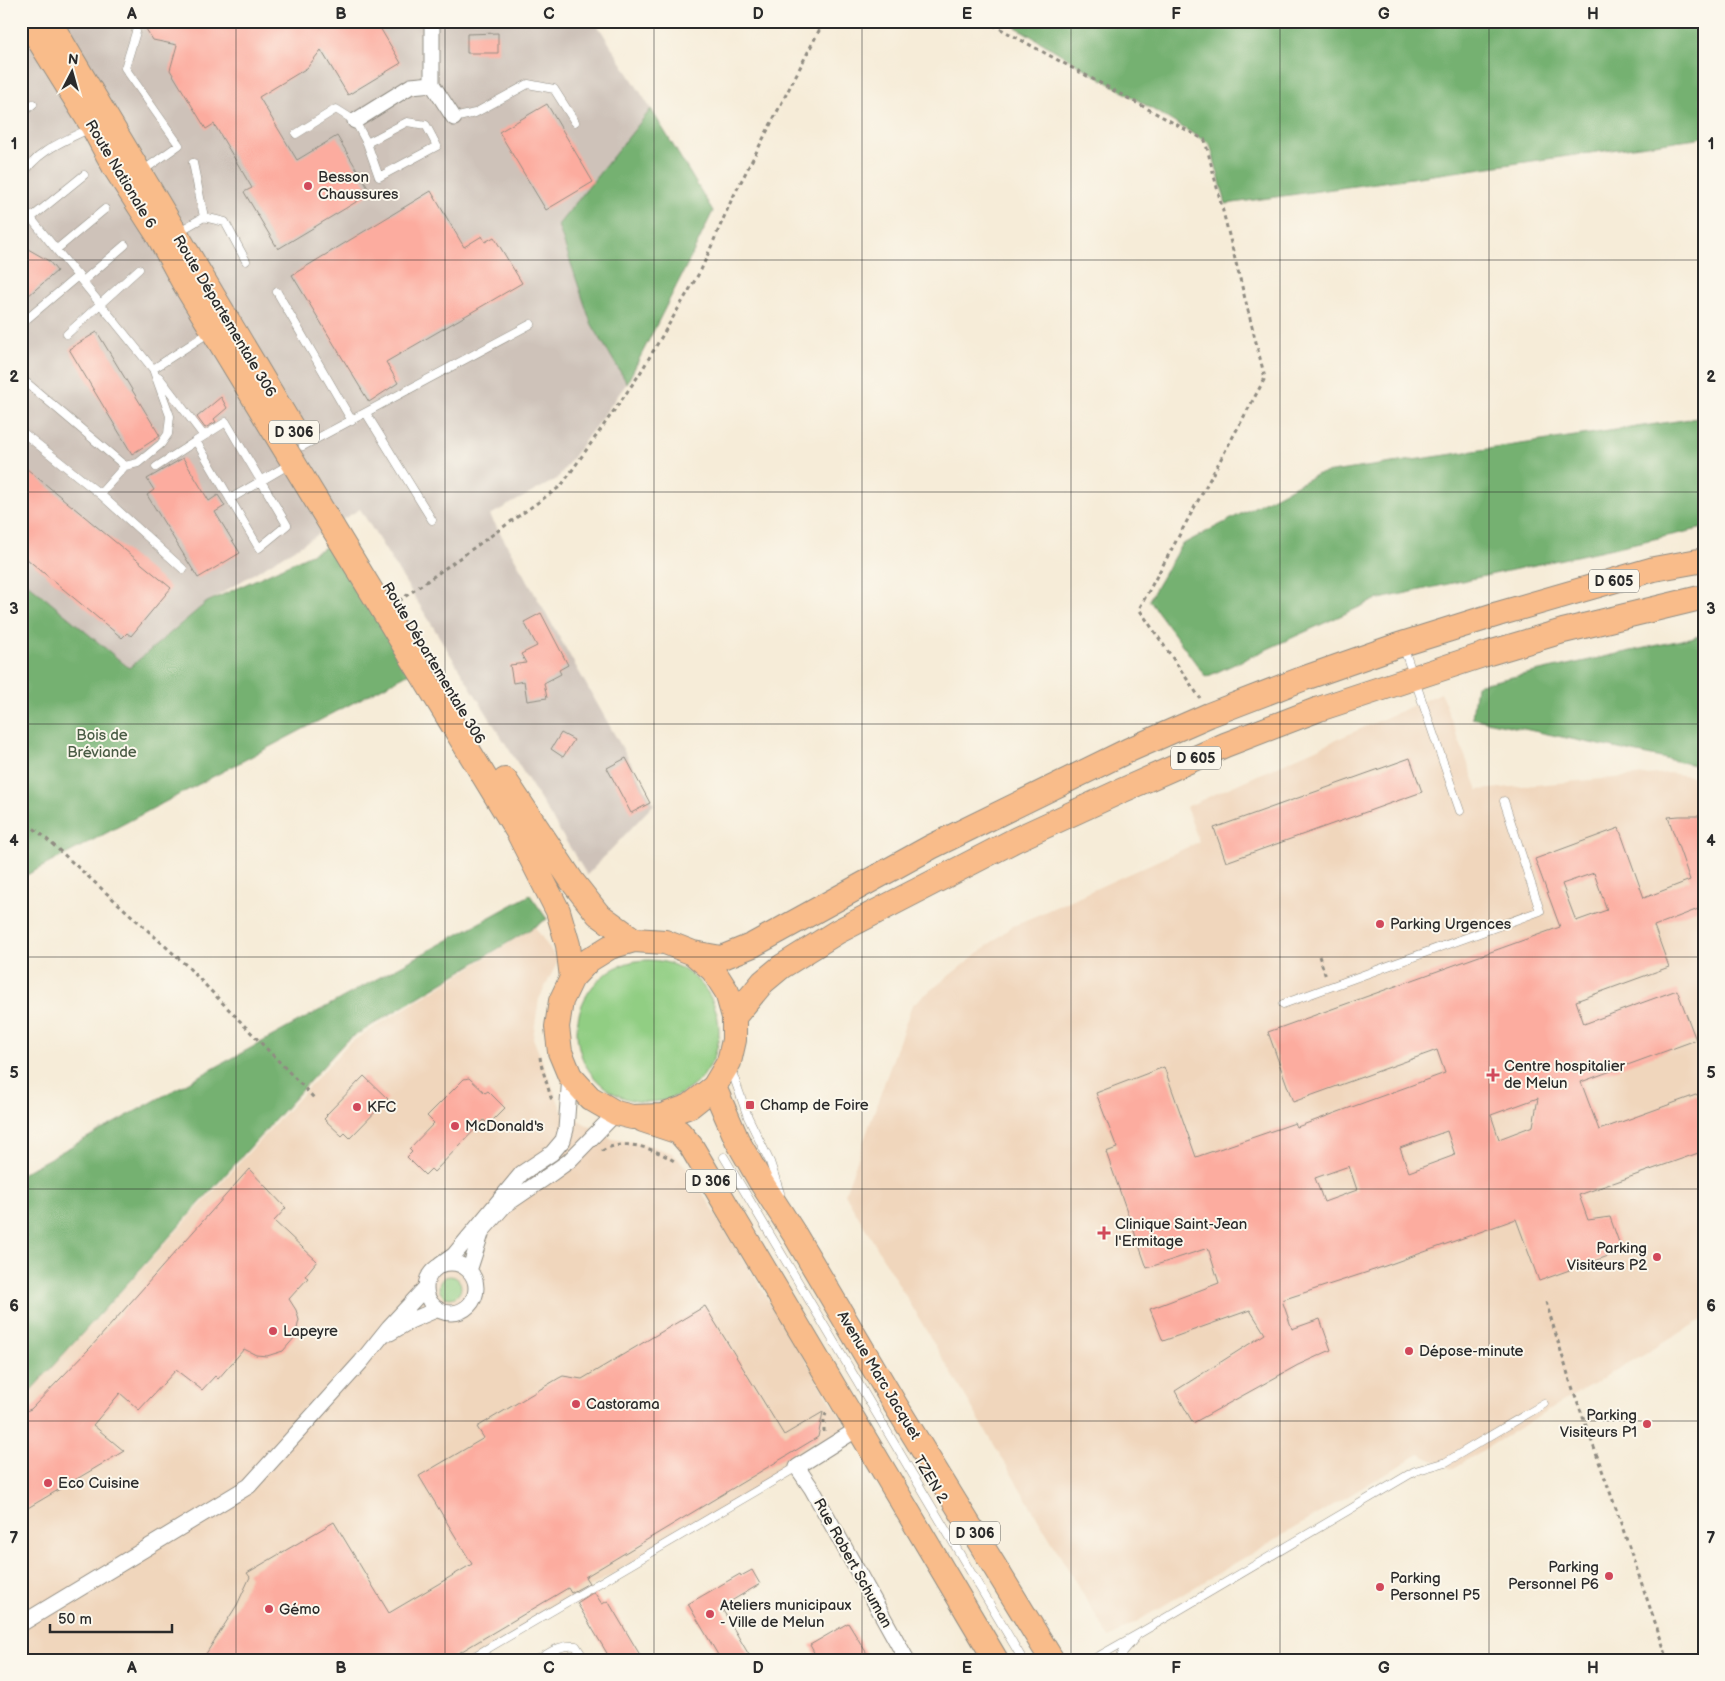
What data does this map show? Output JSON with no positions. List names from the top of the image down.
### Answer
{
  "streets": {
    "main road": [
      "Route Nationale 6",
      "Route Départementale 306",
      "D 306",
      "D 605",
      "Avenue Marc Jacquet"
    ],
    "street": ["Rue Robert Schuman"],
    "lane": ["TZEN 2"]
  },
  "crossings": [
    ["Route Nationale 6", "Route Départementale 306"],
    ["Route Départementale 306", "D 306"],
    ["D 306", "D 605"],
    ["D 306", "Avenue Marc Jacquet"],
    ["D 605", "Avenue Marc Jacquet"]
  ],
  "parks": ["Bois de Bréviande"],
  "places": {
    "other": [
      "Besson Chaussures",
      "Parking Urgences",
      "KFC",
      "McDonald's",
      "Parking Visiteurs P2",
      "Lapeyre",
      "Dépose-minute",
      "Castorama",
      "Parking Visiteurs P1",
      "Eco Cuisine",
      "Parking Personnel P6",
      "Parking Personnel P5",
      "Gémo",
      "Ateliers municipaux - Ville de Melun"
    ],
    "health": ["Centre hospitalier de Melun", "Clinique Saint-Jean l'Ermitage"],
    "transit": ["Champ de Foire"]
  },
  "scale_bar": "50 m",
  "north": "top",
  "grid": {
    "columns": [
      "A",
      "B",
      "C",
      "D",
      "E",
      "F",
      "G",
      "H"
    ],
    "rows": [
      "1",
      "2",
      "3",
      "4",
      "5",
      "6",
      "7"
    ]
  }
}
